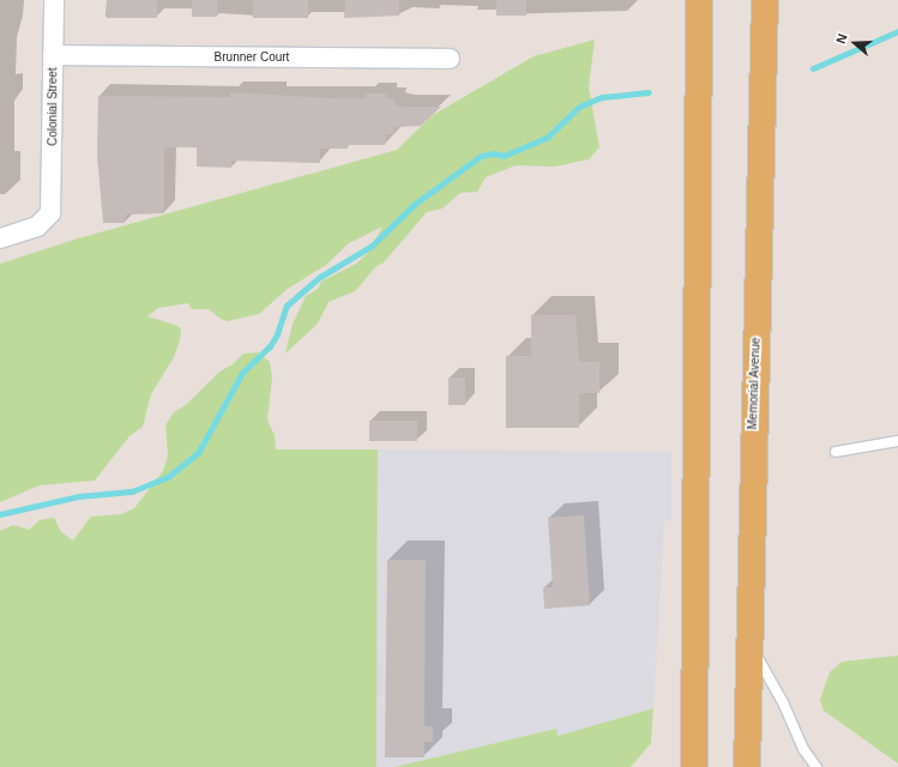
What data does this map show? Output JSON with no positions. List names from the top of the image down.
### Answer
{
  "streets": {
    "main road": ["Memorial Avenue"],
    "street": ["Brunner Court", "Colonial Street"]
  },
  "crossings": [
    ["Brunner Court", "Colonial Street"]
  ],
  "north": "left"
}
